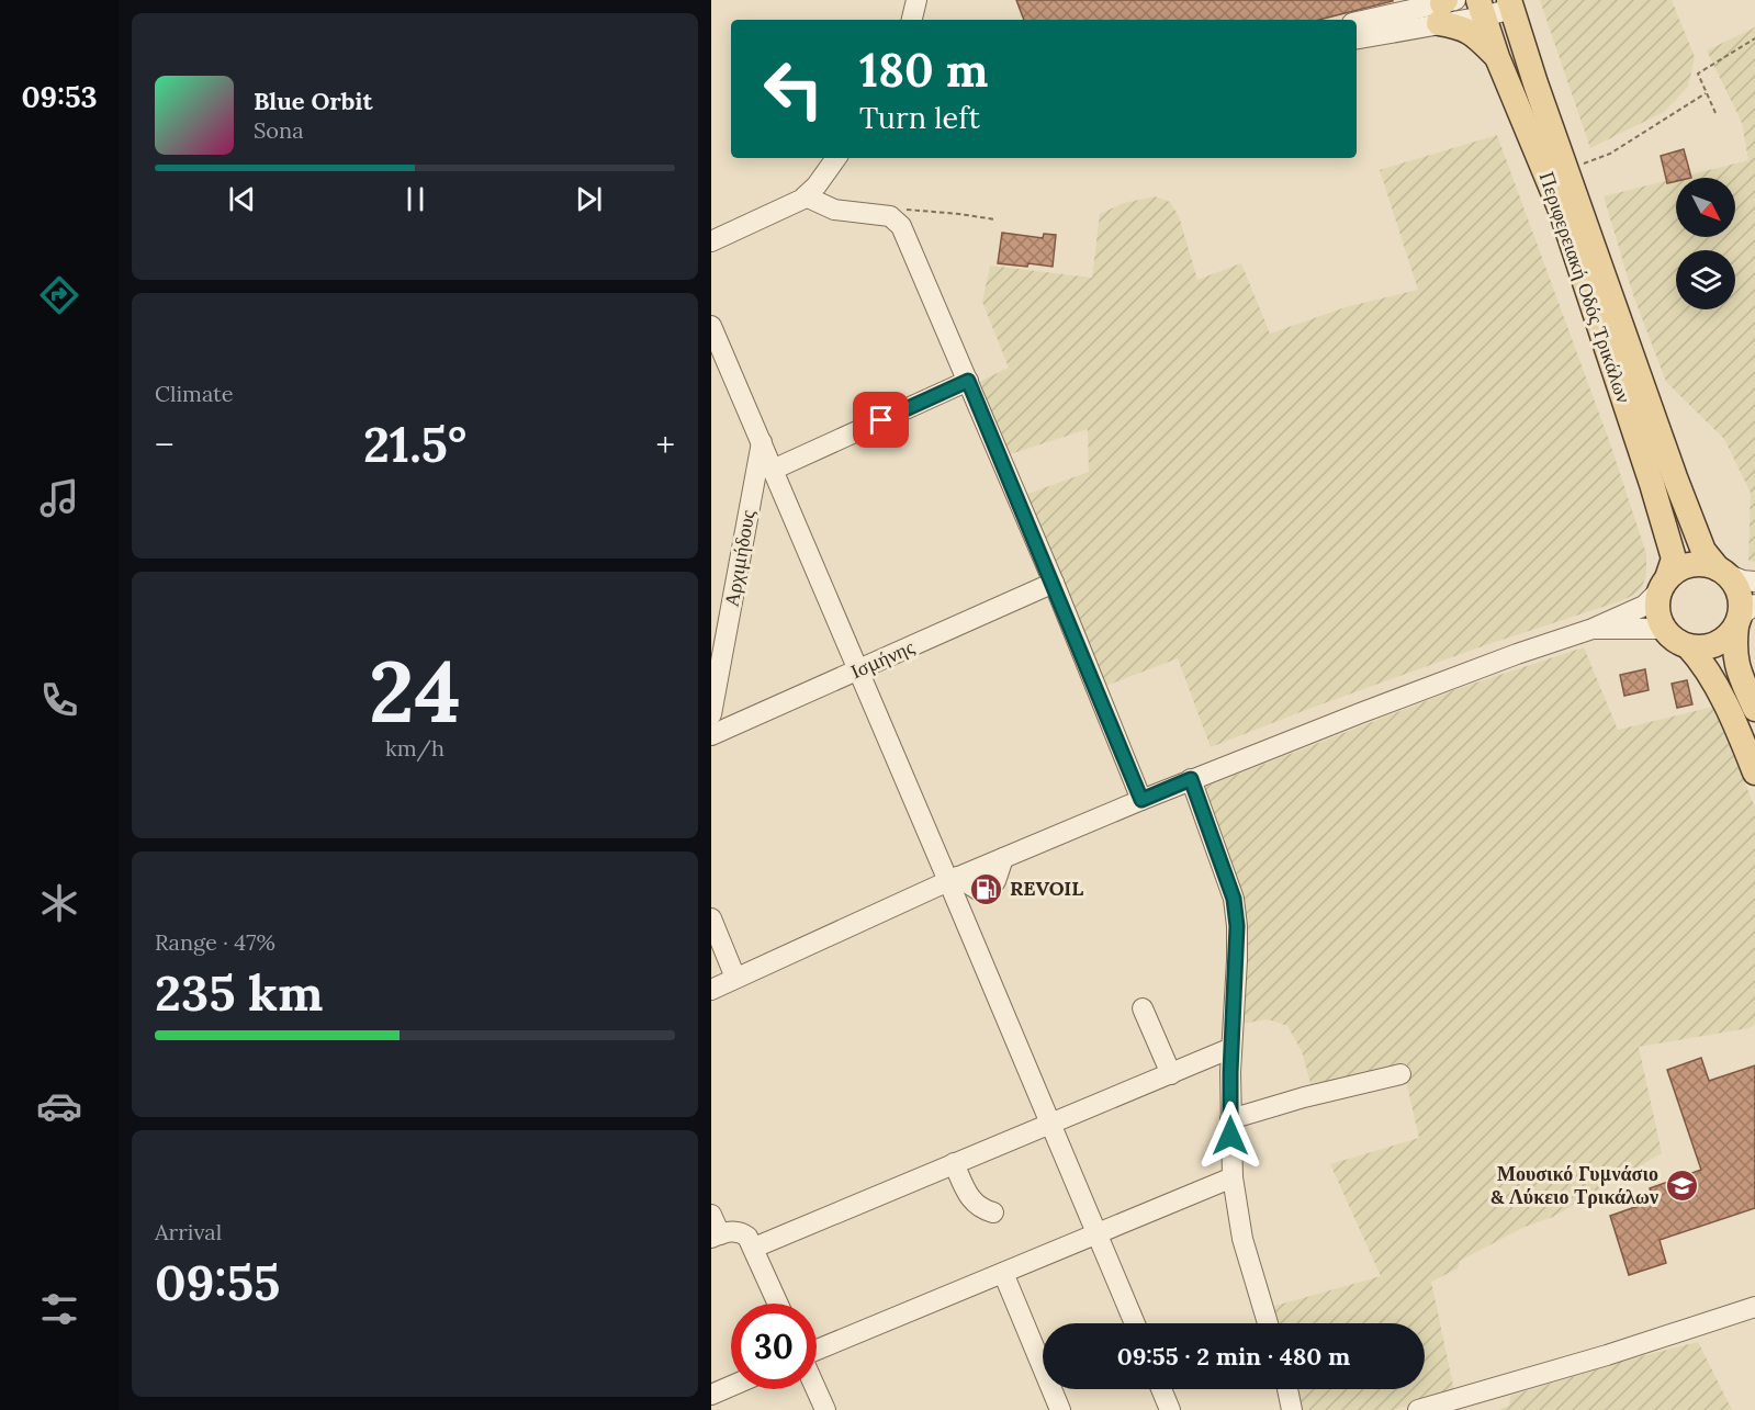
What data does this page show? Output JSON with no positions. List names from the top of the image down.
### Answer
{
  "streets": {
    "main road": ["Περιφερειακή Οδός Τρικάλων"],
    "street": ["Αρχιμήδους", "Ισμήνης"]
  },
  "places": {
    "fuel station": ["REVOIL"],
    "school or university": ["Μουσικό Γυμνάσιο & Λύκειο Τρικάλων"]
  },
  "north": "bottom right",
  "page": {
    "tabs": "09:53",
    "turn": ["180 m", "Turn left"],
    "song": ["Blue Orbit", "Sona"],
    "tile": [
      "Climate",
      ["24", "km/h"],
      ["Range · 47%", "235 km"],
      ["Arrival", "09:55"]
    ],
    "heat": ["−", "21.5°", "+"],
    "limit": "30",
    "trip": "09:55 · 2 min · 480 m"
  }
}
